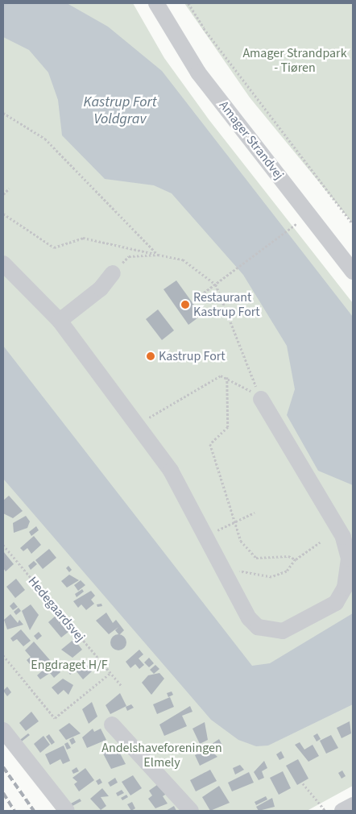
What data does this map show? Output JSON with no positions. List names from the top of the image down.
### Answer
{
  "streets": {
    "street": ["Amager Strandvej"],
    "path": ["Hedegaardsvej"]
  },
  "water": ["Kastrup Fort Voldgrav"],
  "parks": ["Amager Strandpark - Tiøren", "Engdraget H/F", "Andelshaveforeningen Elmely"],
  "places": ["Restaurant Kastrup Fort", "Kastrup Fort"]
}
